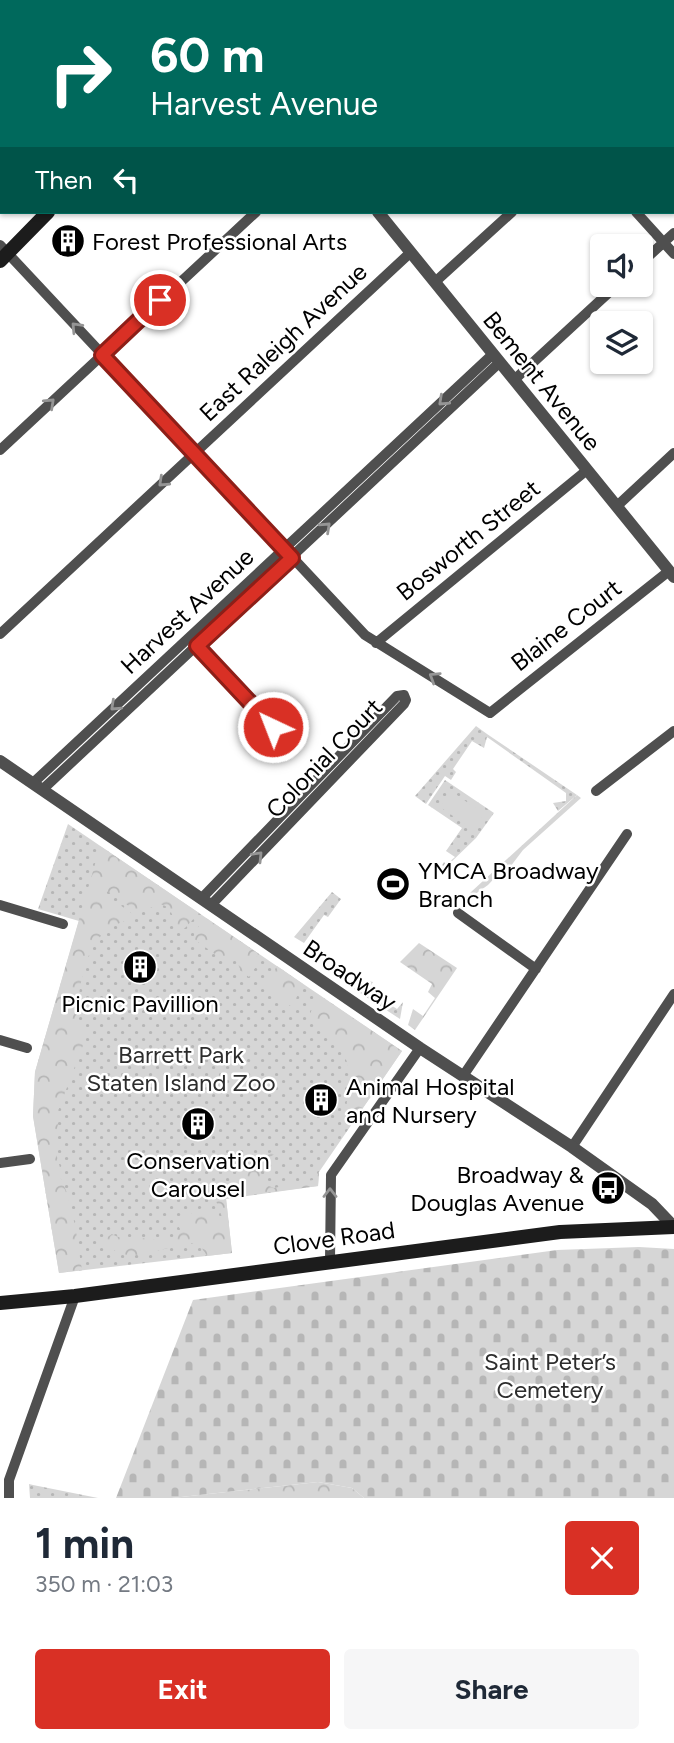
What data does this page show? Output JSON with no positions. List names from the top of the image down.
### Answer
{
  "streets": {
    "main road": ["Clove Road"],
    "street": [
      "East Raleigh Avenue",
      "Bement Avenue",
      "Bosworth Street",
      "Harvest Avenue",
      "Blaine Court",
      "Colonial Court",
      "Broadway"
    ]
  },
  "crossings": [
    ["East Raleigh Avenue", "Bement Avenue"],
    ["Bement Avenue", "Bosworth Street"],
    ["Bement Avenue", "Harvest Avenue"],
    ["Bement Avenue", "Blaine Court"],
    ["Bosworth Street", "Blaine Court"],
    ["Harvest Avenue", "Broadway"],
    ["Colonial Court", "Broadway"],
    ["Broadway", "Clove Road"]
  ],
  "one_way": ["East Raleigh Avenue", "Blaine Court"],
  "parks": ["Barrett Park Staten Island Zoo", "Saint Peter’s Cemetery"],
  "places": {
    "building": [
      "Forest Professional Arts",
      "Picnic Pavillion",
      "Animal Hospital and Nursery",
      "Conservation Carousel"
    ],
    "sports": ["YMCA Broadway Branch"],
    "bus stop": ["Broadway & Douglas Avenue"]
  },
  "page": {
    "turn": ["60 m", "Harvest Avenue"],
    "then": "Then",
    "heading": ["1 min", "350 m · 21:03"],
    "buttons": ["Exit", "Share"]
  }
}
